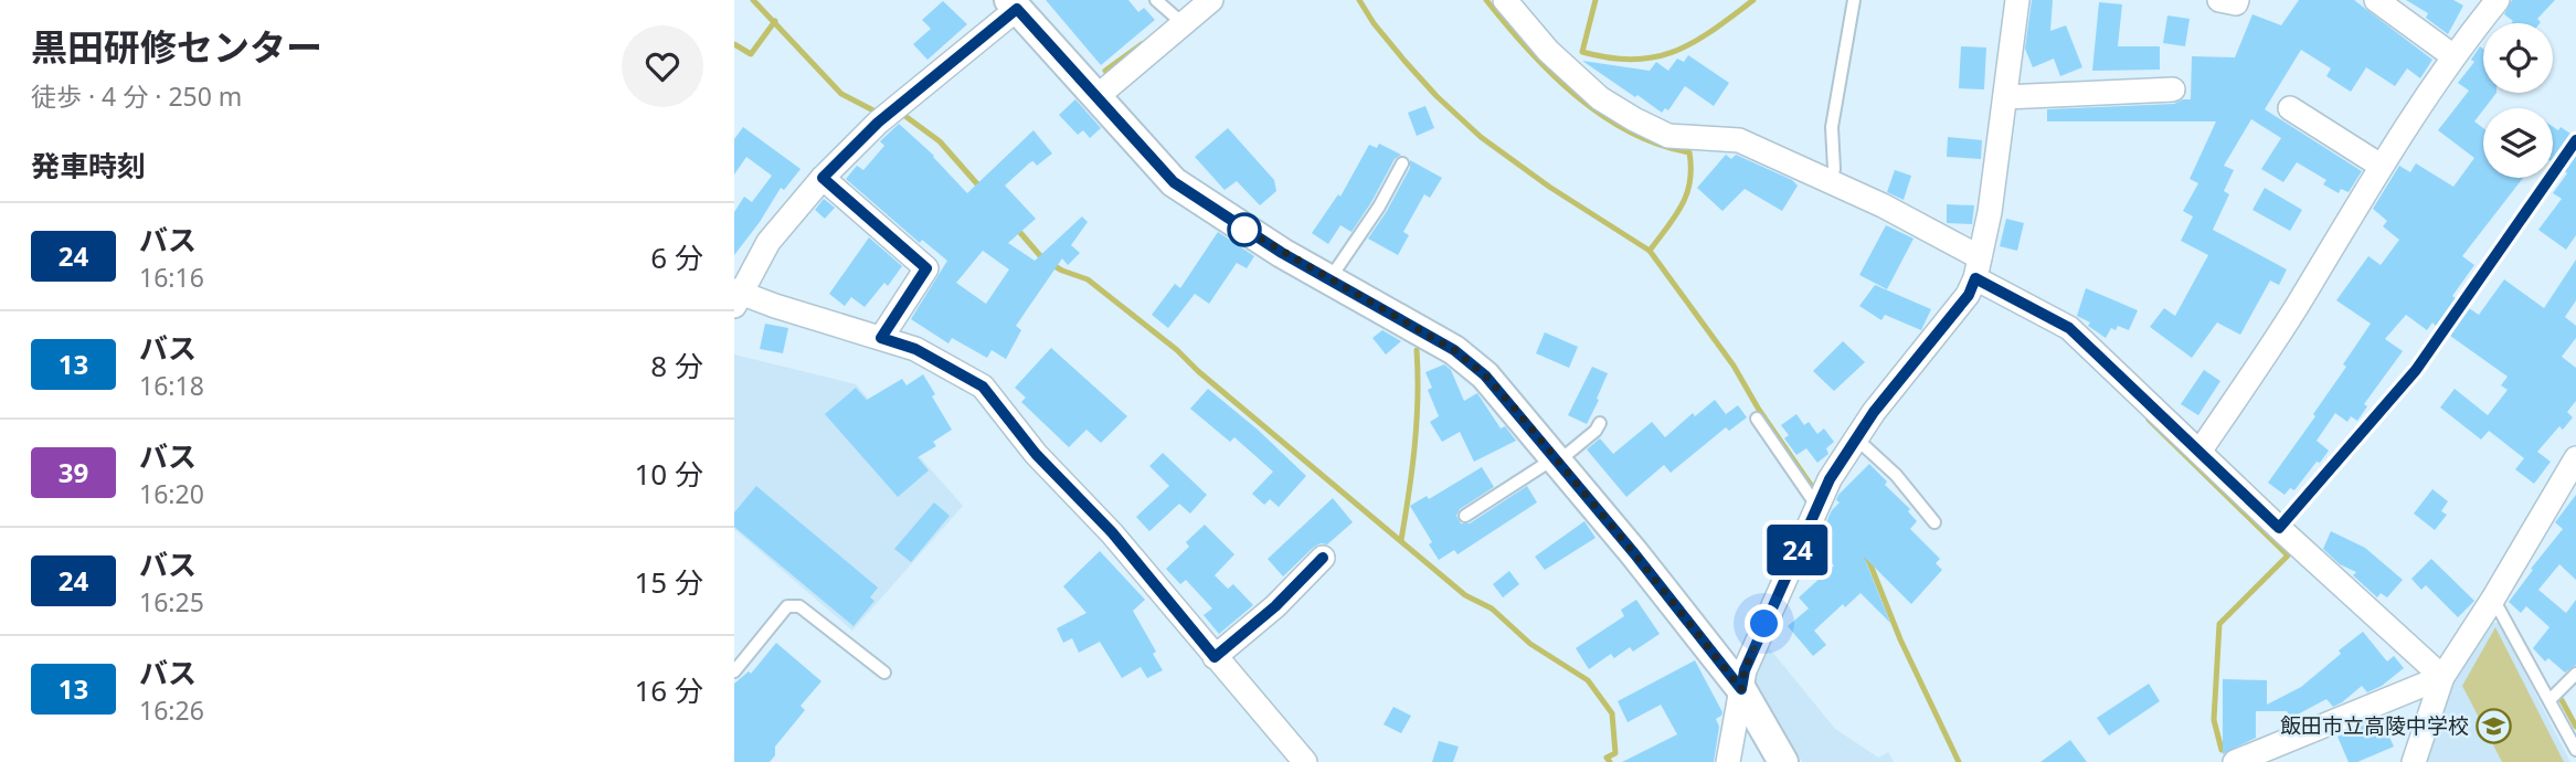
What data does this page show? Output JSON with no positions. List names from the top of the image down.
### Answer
{
  "places": {
    "school or university": ["飯田市立高陵中学校"]
  },
  "lines": ["bus line 24"],
  "page": {
    "heading": [
      ["黒田研修センター", "徒歩 · 4 分 · 250 m"],
      "発車時刻"
    ],
    "on_map": "24",
    "list": [
      {
        "mark": "24",
        "name": "バス",
        "note": "16:16",
        "value": "6 分"
      },
      {
        "mark": "13",
        "name": "バス",
        "note": "16:18",
        "value": "8 分"
      },
      {
        "mark": "39",
        "name": "バス",
        "note": "16:20",
        "value": "10 分"
      },
      {
        "mark": "24",
        "name": "バス",
        "note": "16:25",
        "value": "15 分"
      },
      {
        "mark": "13",
        "name": "バス",
        "note": "16:26",
        "value": "16 分"
      }
    ]
  }
}
